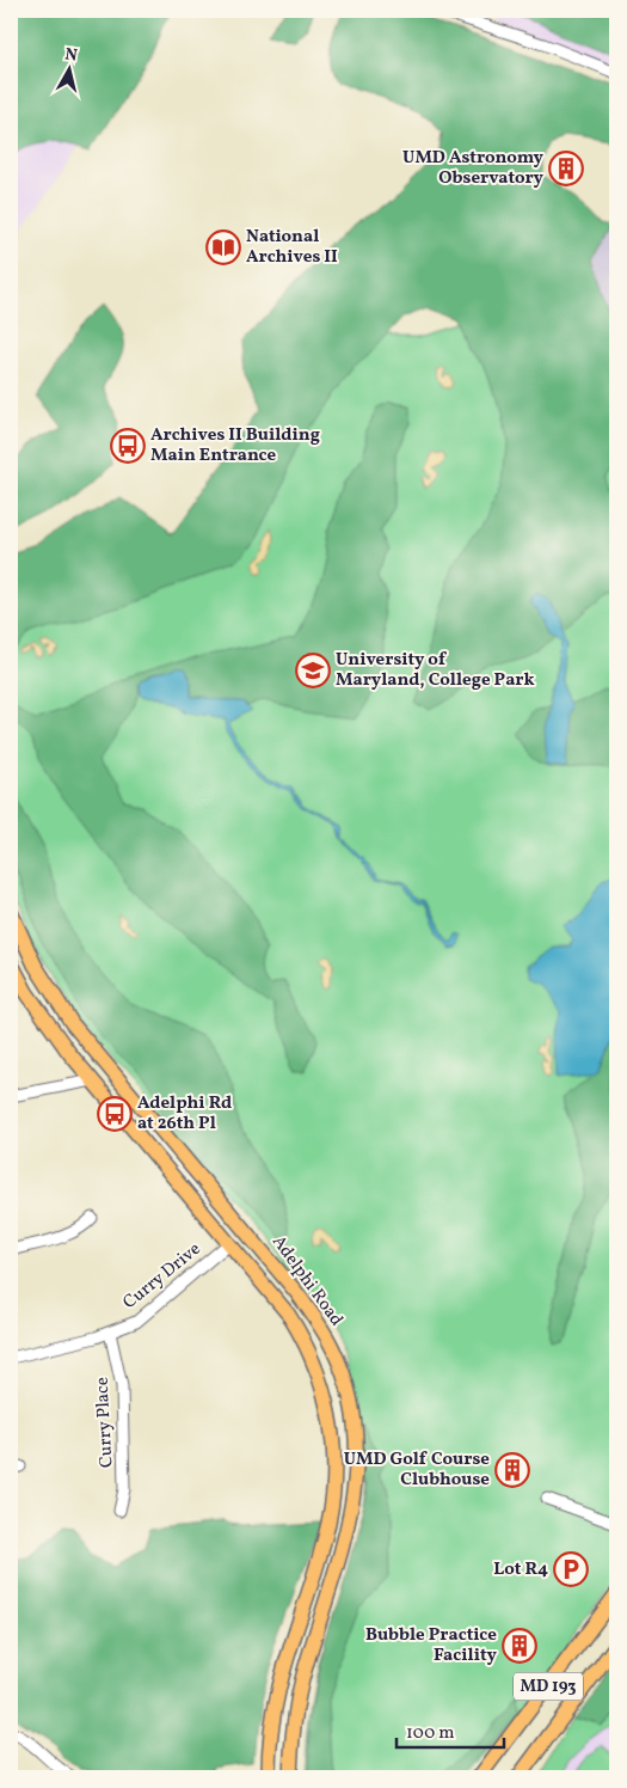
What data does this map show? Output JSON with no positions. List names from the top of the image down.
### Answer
{
  "streets": {
    "main road": ["Adelphi Road", "MD 193"],
    "street": ["Curry Drive", "Curry Place"]
  },
  "crossings": [
    ["Curry Drive", "Adelphi Road"],
    ["Curry Drive", "Curry Place"]
  ],
  "places": {
    "building": ["UMD Astronomy Observatory", "UMD Golf Course Clubhouse", "Bubble Practice Facility"],
    "library": ["National Archives II"],
    "bus stop": ["Archives II Building Main Entrance", "Adelphi Rd at 26th Pl"],
    "school or university": ["University of Maryland, College Park"],
    "parking": ["Lot R4"]
  },
  "scale_bar": "100 m",
  "north": "top"
}
